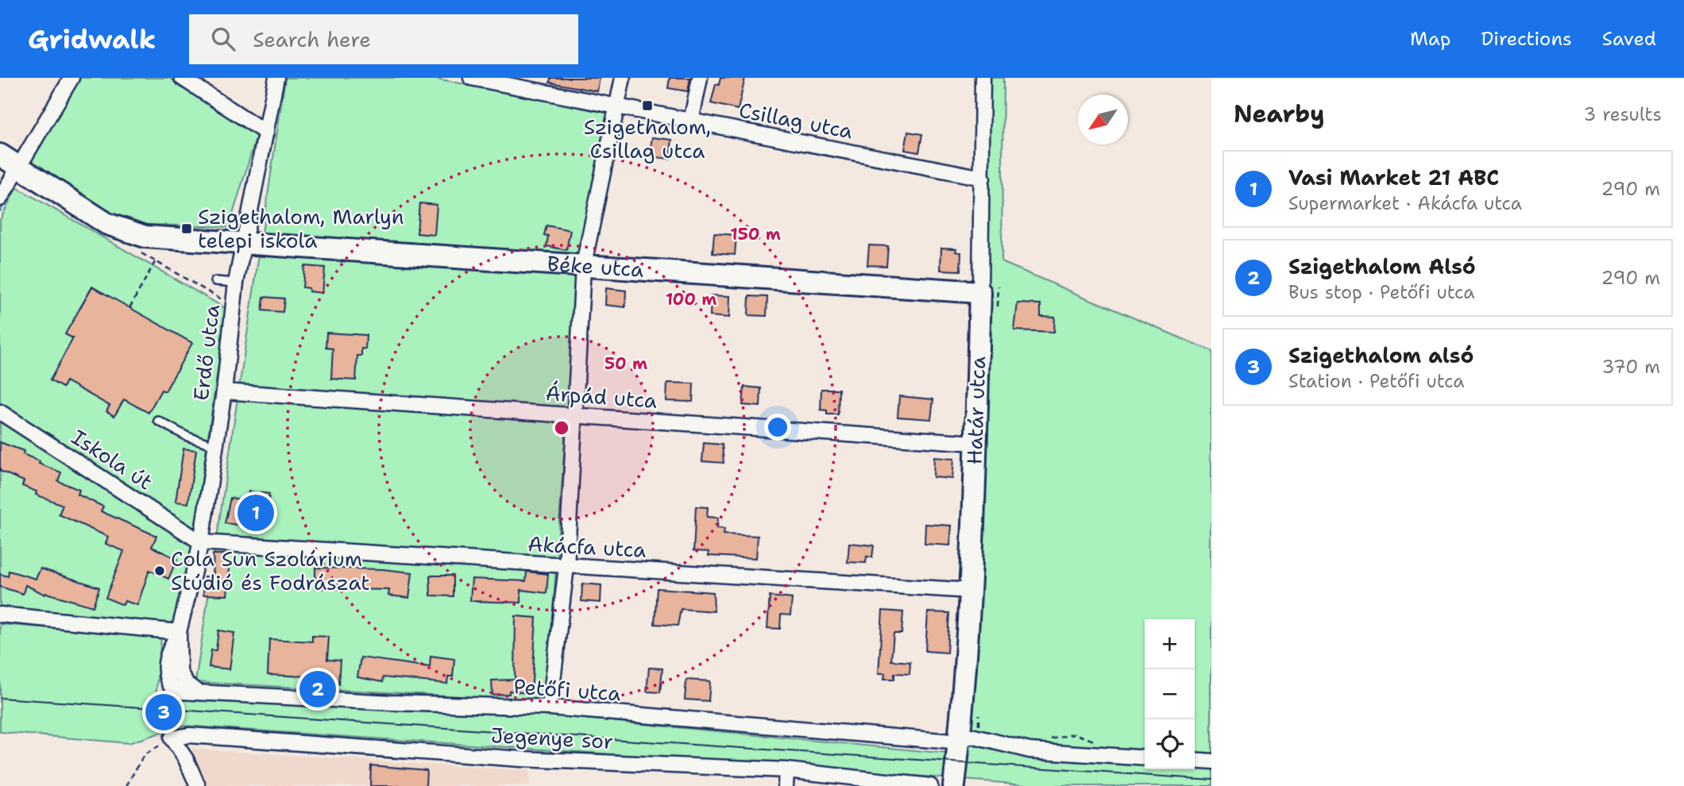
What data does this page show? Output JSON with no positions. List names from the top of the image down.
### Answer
{
  "streets": {
    "street": [
      "Csillag utca",
      "Béke utca",
      "Erdő utca",
      "Árpád utca",
      "Határ utca",
      "Iskola út",
      "Akácfa utca",
      "Petőfi utca",
      "Jegenye sor"
    ]
  },
  "crossings": [
    ["Csillag utca", "Határ utca"],
    ["Béke utca", "Erdő utca"],
    ["Béke utca", "Határ utca"],
    ["Erdő utca", "Árpád utca"],
    ["Erdő utca", "Iskola út"],
    ["Erdő utca", "Akácfa utca"],
    ["Erdő utca", "Petőfi utca"],
    ["Árpád utca", "Határ utca"],
    ["Határ utca", "Akácfa utca"],
    ["Határ utca", "Petőfi utca"],
    ["Iskola út", "Akácfa utca"]
  ],
  "places": {
    "transit": ["Szigethalom, Csillag utca", "Szigethalom, Marlyn telepi iskola"],
    "other": ["Cola Sun Szolárium Stúdió és Fodrászat"]
  },
  "north": "bottom left",
  "page": {
    "header": "Gridwalk",
    "search": "Search here",
    "nav": ["Map", "Directions", "Saved"],
    "heading": ["Nearby", "3 results"],
    "list": [
      {
        "mark": "1",
        "name": "Vasi Market 21 ABC",
        "note": "Supermarket · Akácfa utca",
        "value": "290 m"
      },
      {
        "mark": "2",
        "name": "Szigethalom Alsó",
        "note": "Bus stop · Petőfi utca",
        "value": "290 m"
      },
      {
        "mark": "3",
        "name": "Szigethalom alsó",
        "note": "Station · Petőfi utca",
        "value": "370 m"
      }
    ],
    "pins": ["1", "2", "3"],
    "map_buttons": ["+", "−"]
  },
  "rings": ["150 m", "100 m", "50 m"]
}
